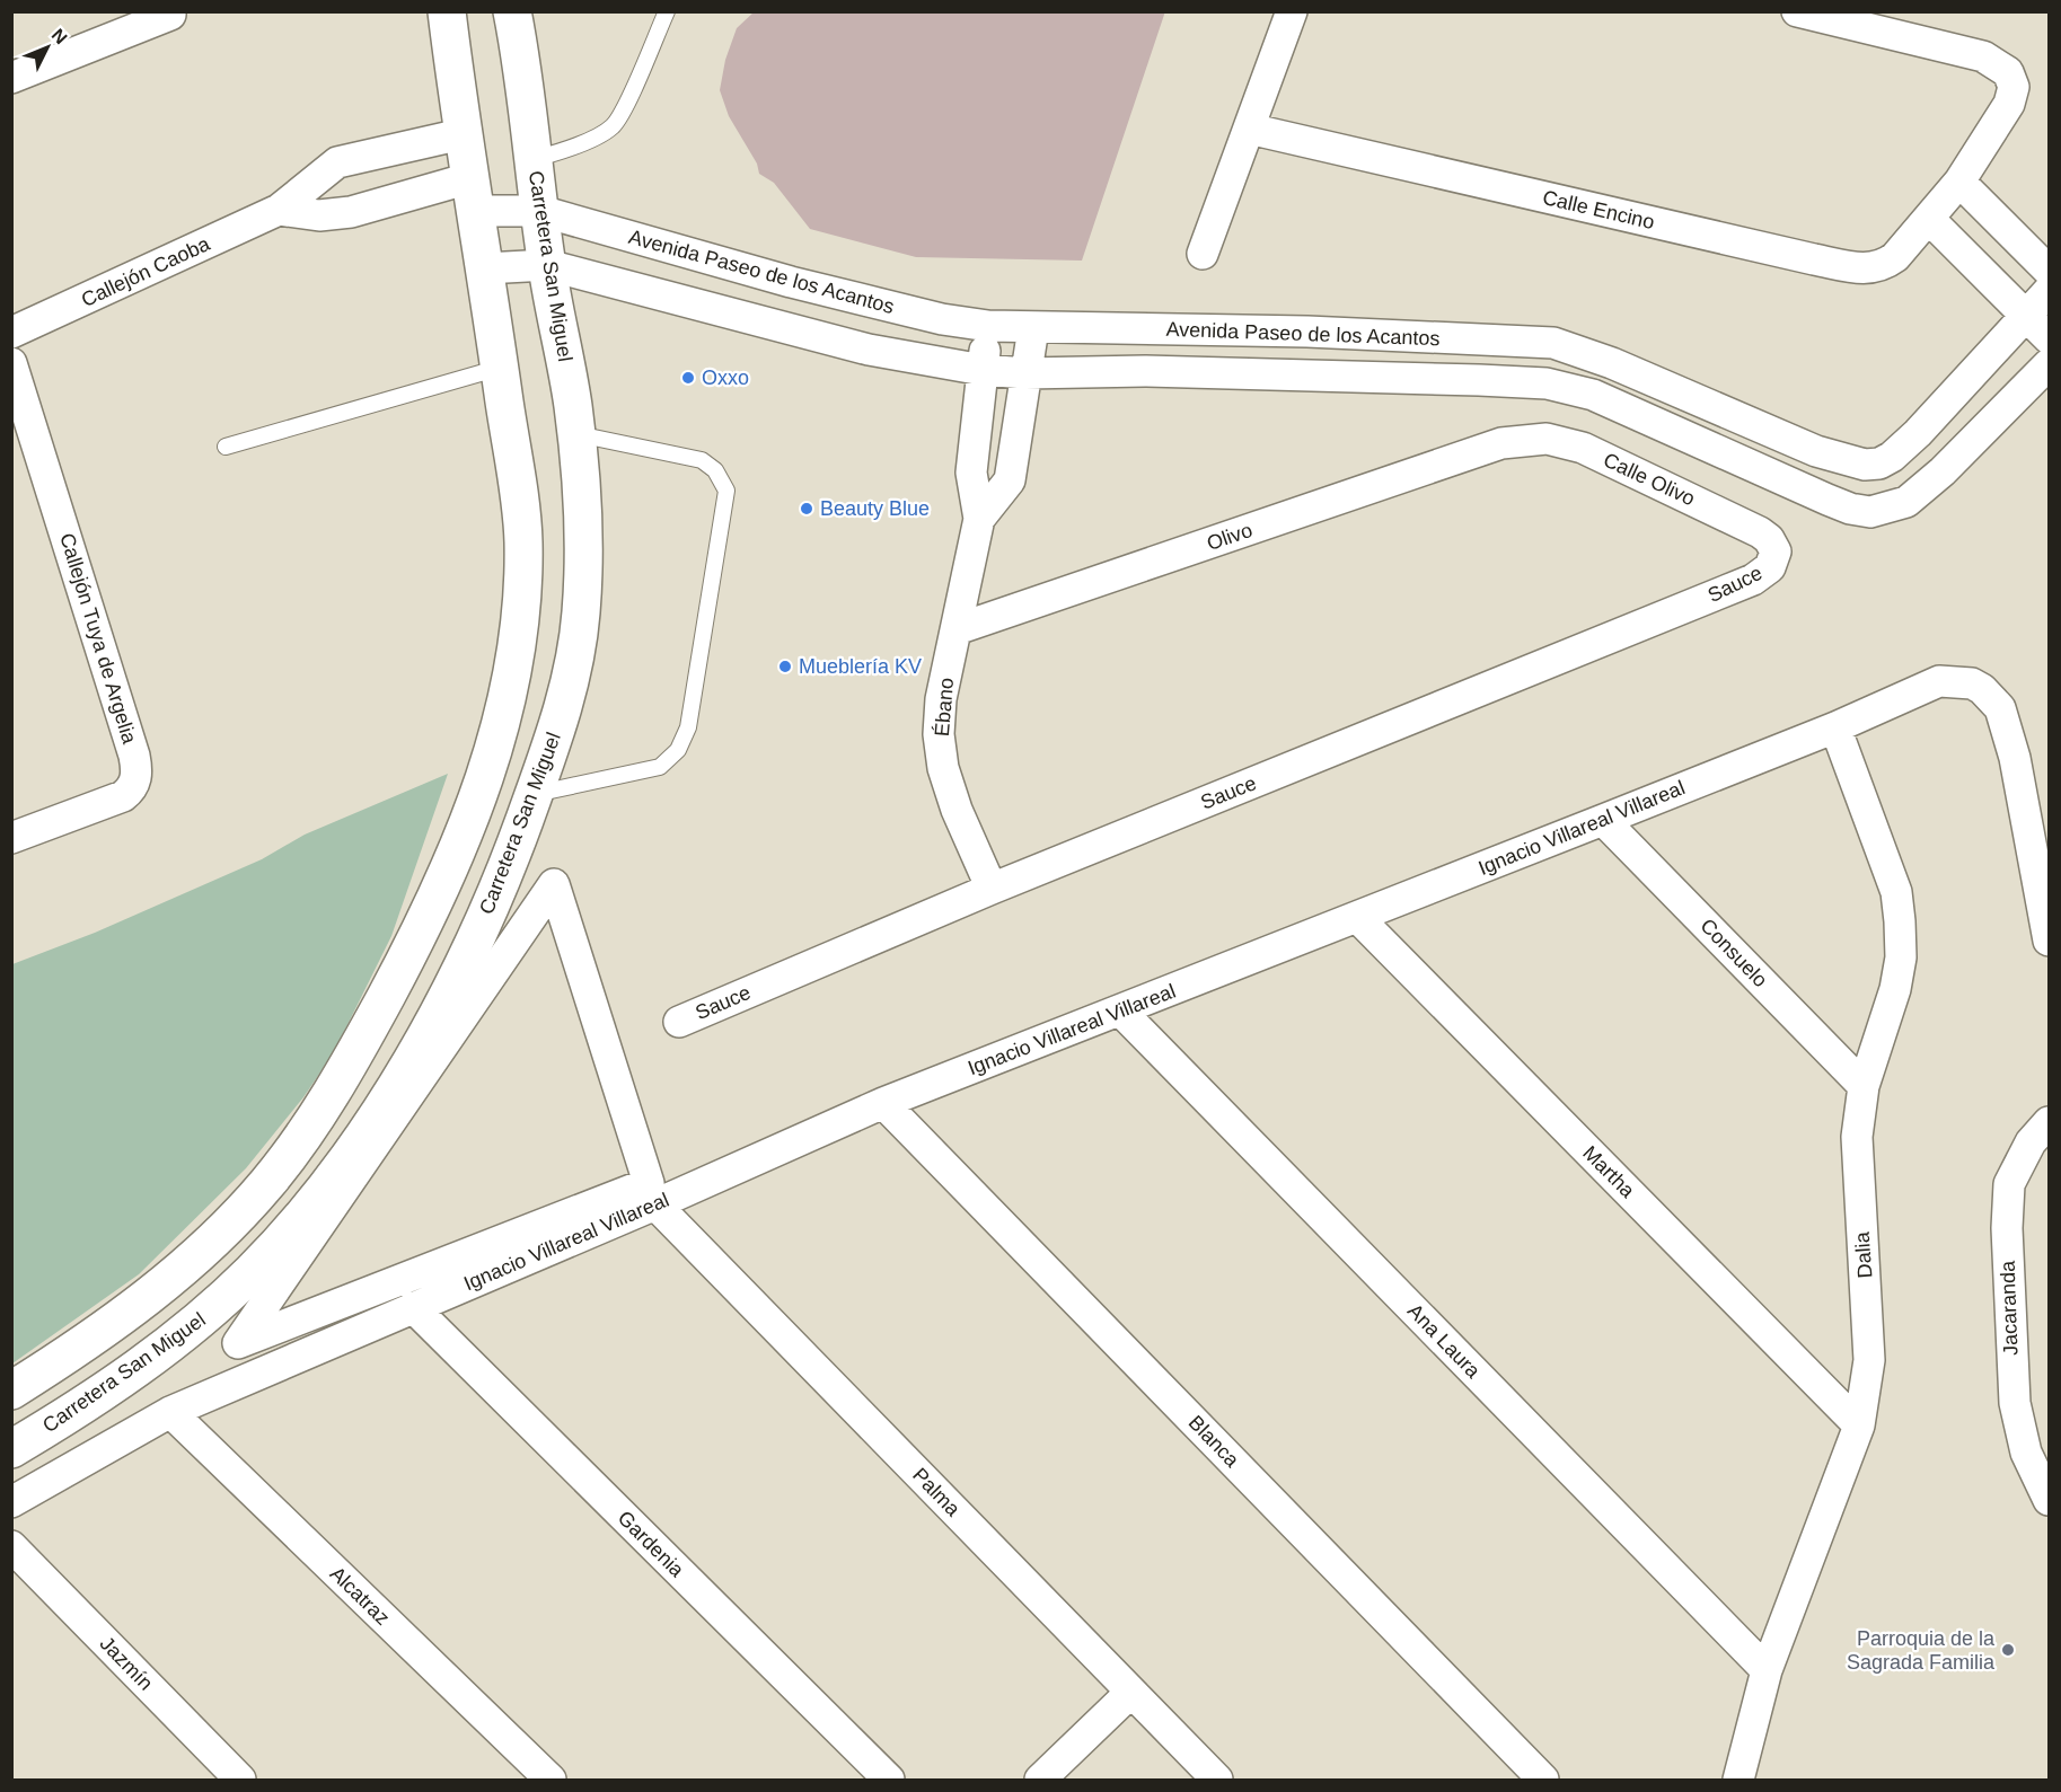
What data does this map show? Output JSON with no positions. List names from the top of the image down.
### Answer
{
  "streets": {
    "main road": ["Carretera San Miguel"],
    "street": [
      "Calle Encino",
      "Callejón Caoba",
      "Avenida Paseo de los Acantos",
      "Calle Olivo",
      "Olivo",
      "Sauce",
      "Callejón Tuya de Argelia",
      "Ébano",
      "Ignacio Villareal Villareal",
      "Consuelo",
      "Martha",
      "Dalia",
      "Jacaranda",
      "Ana Laura",
      "Blanca",
      "Palma",
      "Gardenia",
      "Alcatraz",
      "Jazmín"
    ]
  },
  "crossings": [
    ["Carretera San Miguel", "Avenida Paseo de los Acantos"],
    ["Avenida Paseo de los Acantos", "Ébano"],
    ["Calle Olivo", "Olivo"],
    ["Calle Olivo", "Sauce"],
    ["Olivo", "Ébano"],
    ["Sauce", "Ébano"],
    ["Ignacio Villareal Villareal", "Consuelo"],
    ["Ignacio Villareal Villareal", "Martha"],
    ["Ignacio Villareal Villareal", "Dalia"],
    ["Ignacio Villareal Villareal", "Ana Laura"],
    ["Ignacio Villareal Villareal", "Blanca"],
    ["Ignacio Villareal Villareal", "Palma"],
    ["Ignacio Villareal Villareal", "Gardenia"],
    ["Ignacio Villareal Villareal", "Alcatraz"],
    ["Consuelo", "Dalia"],
    ["Martha", "Dalia"],
    ["Dalia", "Ana Laura"]
  ],
  "places": [
    "Oxxo",
    "Beauty Blue",
    "Mueblería KV",
    "Parroquia de la Sagrada Familia"
  ],
  "north": "top right"
}
